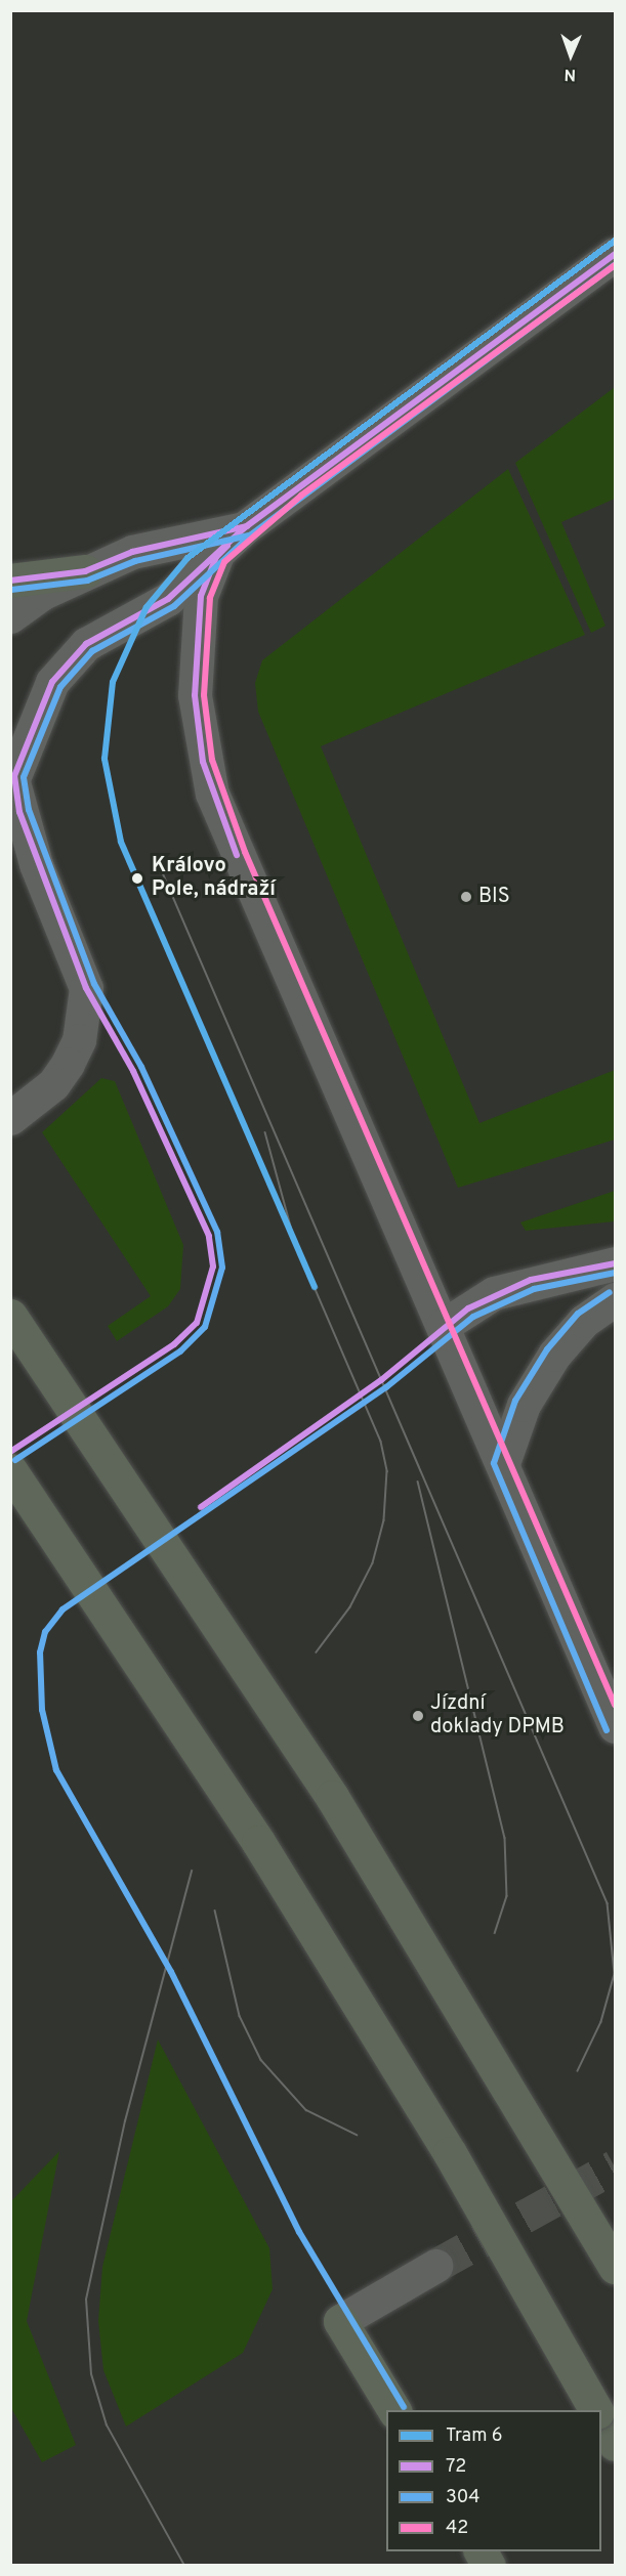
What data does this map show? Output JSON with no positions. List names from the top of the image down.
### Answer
{
  "places": ["Královo Pole, nádraží", "BIS", "Jízdní doklady DPMB"],
  "lines": [
    "tram line 6",
    "transit line 72",
    "transit line 304",
    "transit line 42"
  ],
  "legend": [
    "Tram 6",
    "72",
    "304",
    "42"
  ],
  "north": "bottom"
}
